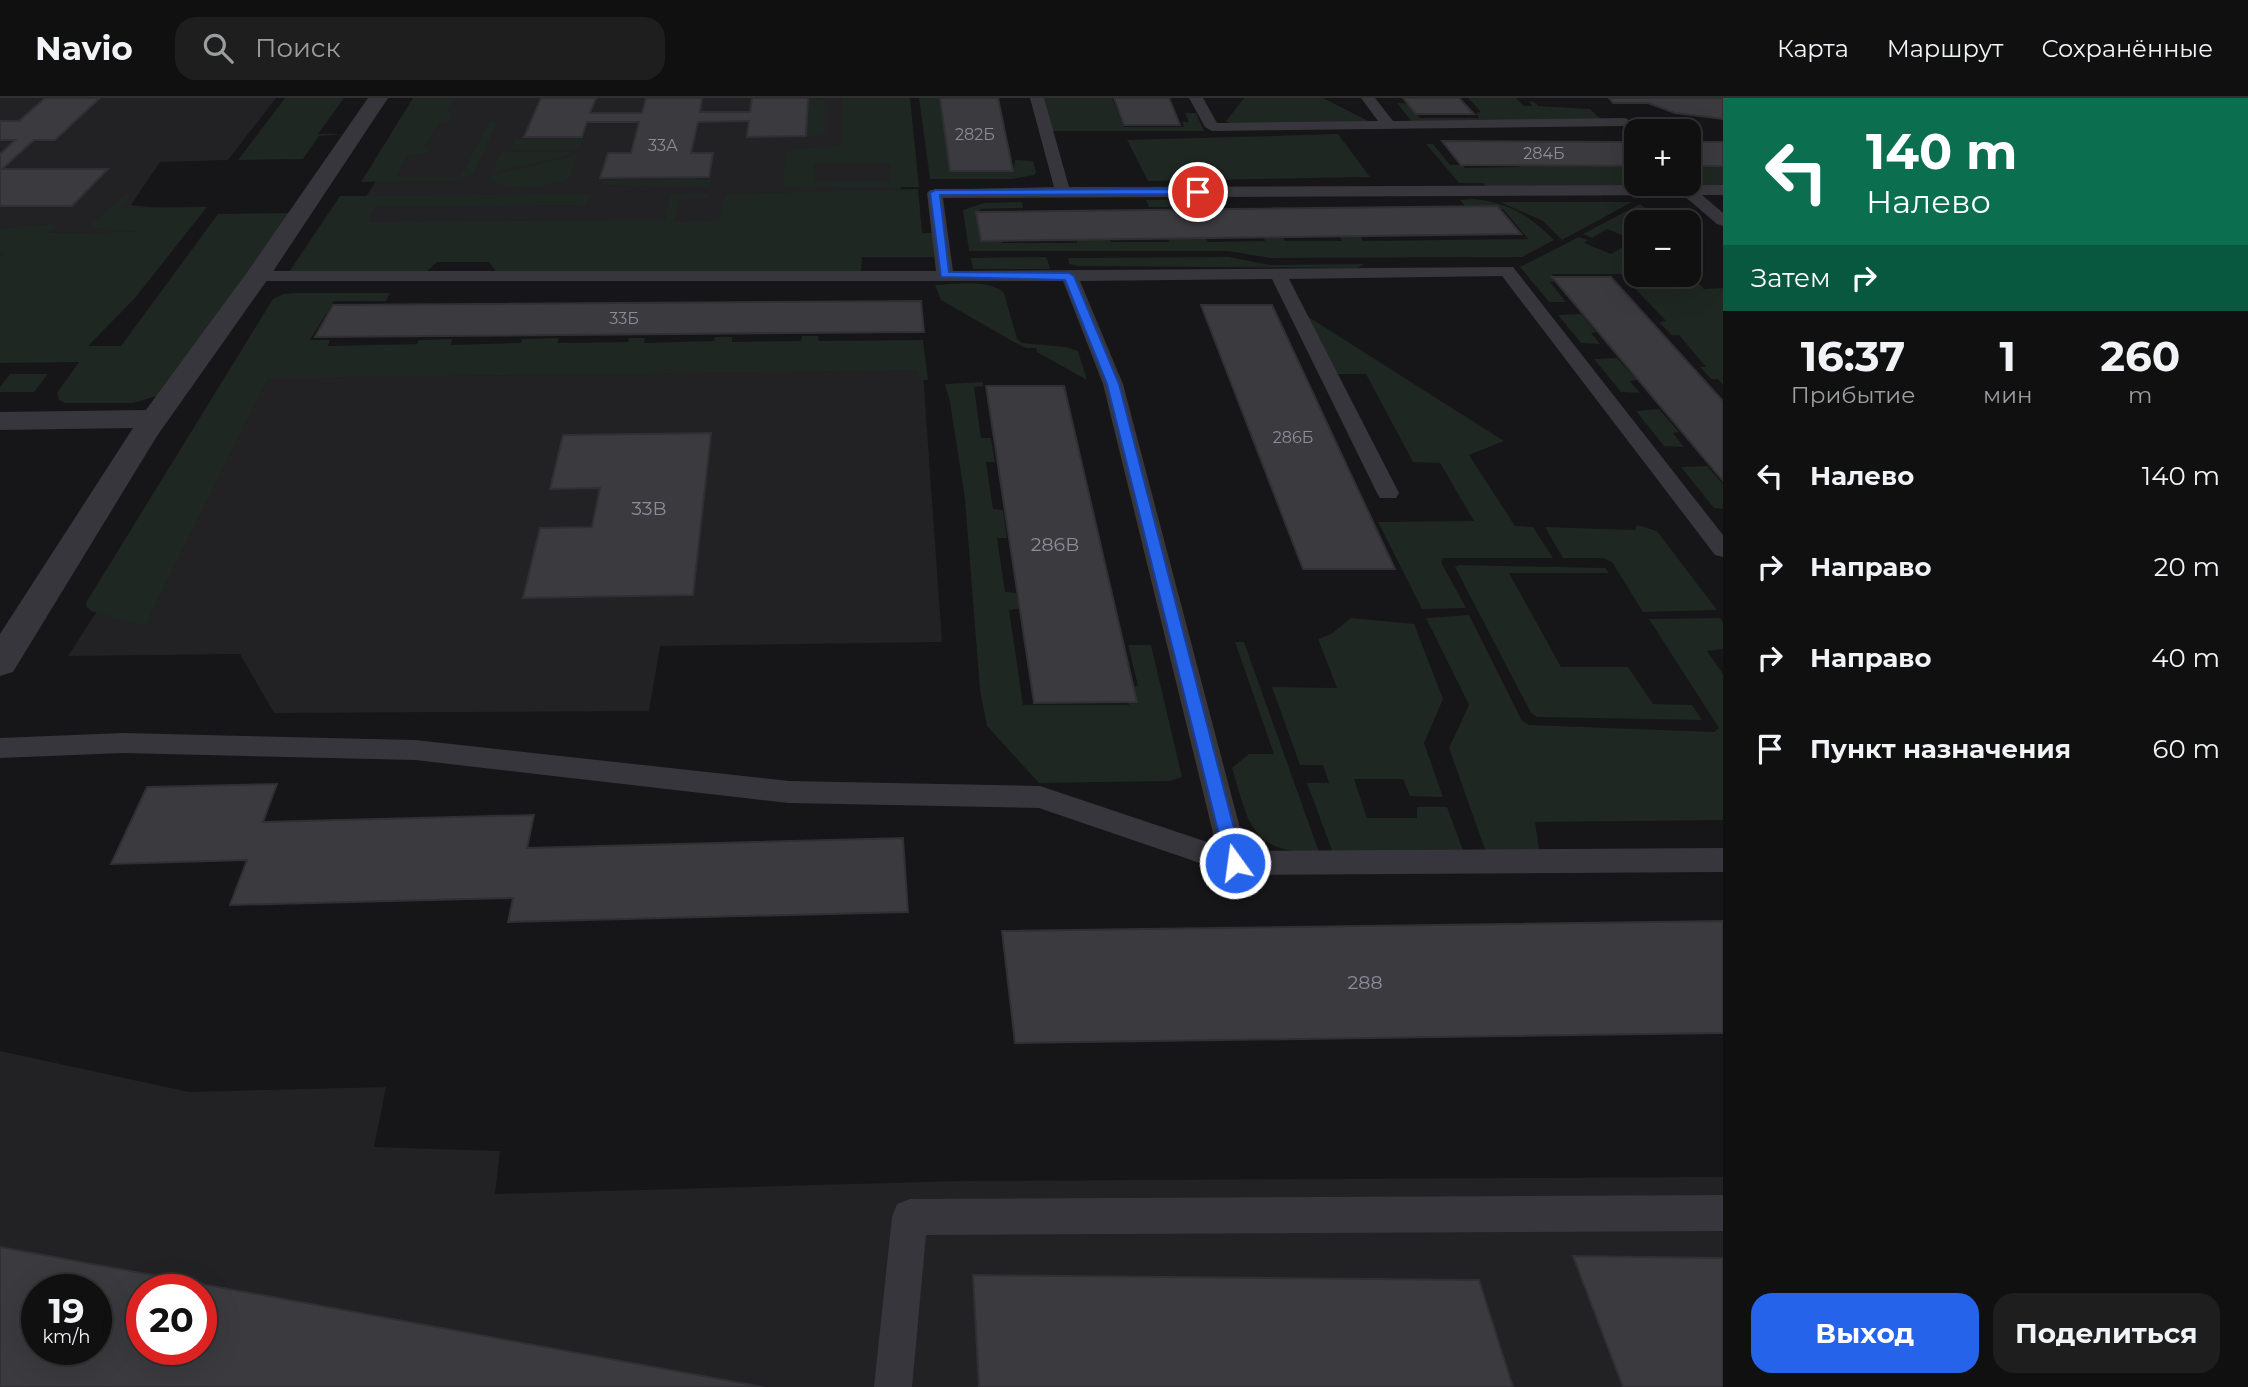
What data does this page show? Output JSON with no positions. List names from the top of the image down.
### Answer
{
  "house_numbers": [
    "282Б",
    "33А",
    "284Б",
    "33Б",
    "286Б",
    "33В",
    "286В",
    "288"
  ],
  "page": {
    "header": "Navio",
    "search": "Поиск",
    "nav": ["Карта", "Маршрут", "Сохранённые"],
    "turn": ["140 m", "Налево"],
    "map_buttons": ["+", "−"],
    "then": "Затем",
    "eta": [
      "16:37",
      "Прибытие",
      "1",
      "мин",
      "260",
      "m"
    ],
    "list": [
      {
        "name": "Налево",
        "value": "140 m"
      },
      {
        "name": "Направо",
        "value": "20 m"
      },
      {
        "name": "Направо",
        "value": "40 m"
      },
      {
        "name": "Пункт назначения",
        "value": "60 m"
      }
    ],
    "speed": "19 km/h",
    "limit": "20",
    "buttons": ["Выход", "Поделиться"]
  }
}
